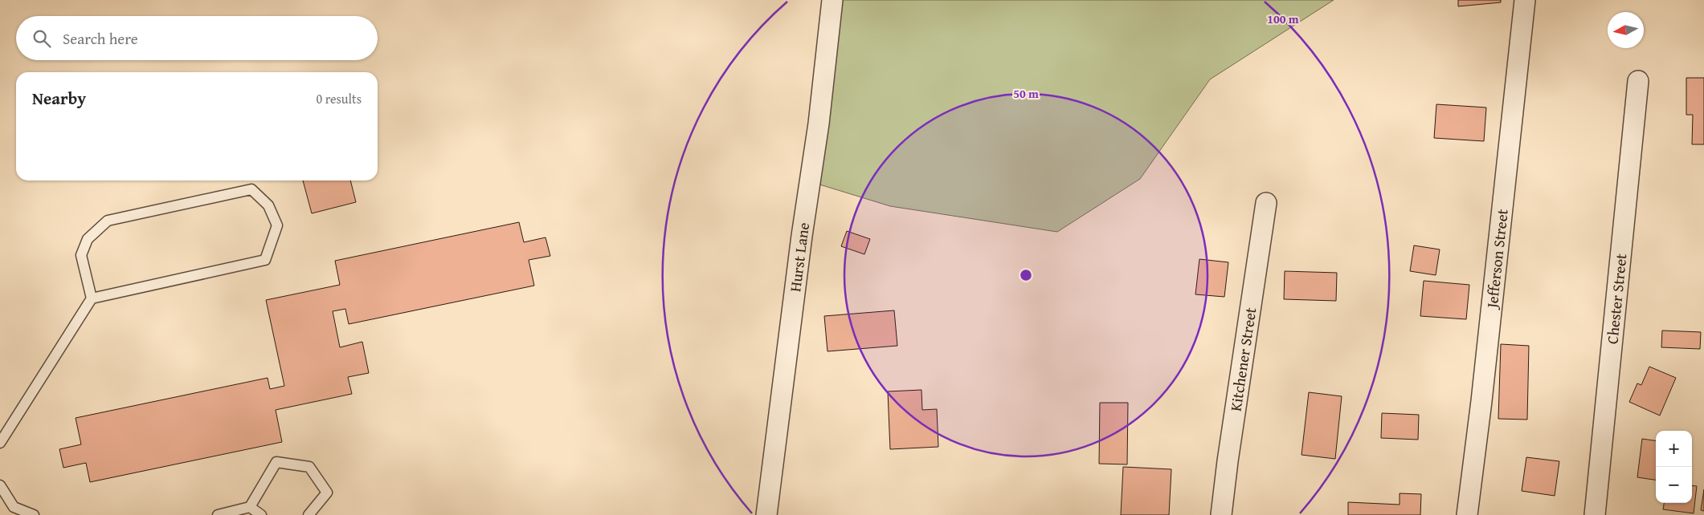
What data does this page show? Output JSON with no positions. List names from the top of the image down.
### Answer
{
  "streets": {
    "street": [
      "Hurst Lane",
      "Jefferson Street",
      "Chester Street",
      "Kitchener Street"
    ]
  },
  "north": "left",
  "page": {
    "search": "Search here",
    "heading": ["Nearby", "0 results"],
    "map_buttons": ["+", "−"]
  },
  "rings": ["100 m", "50 m"]
}
